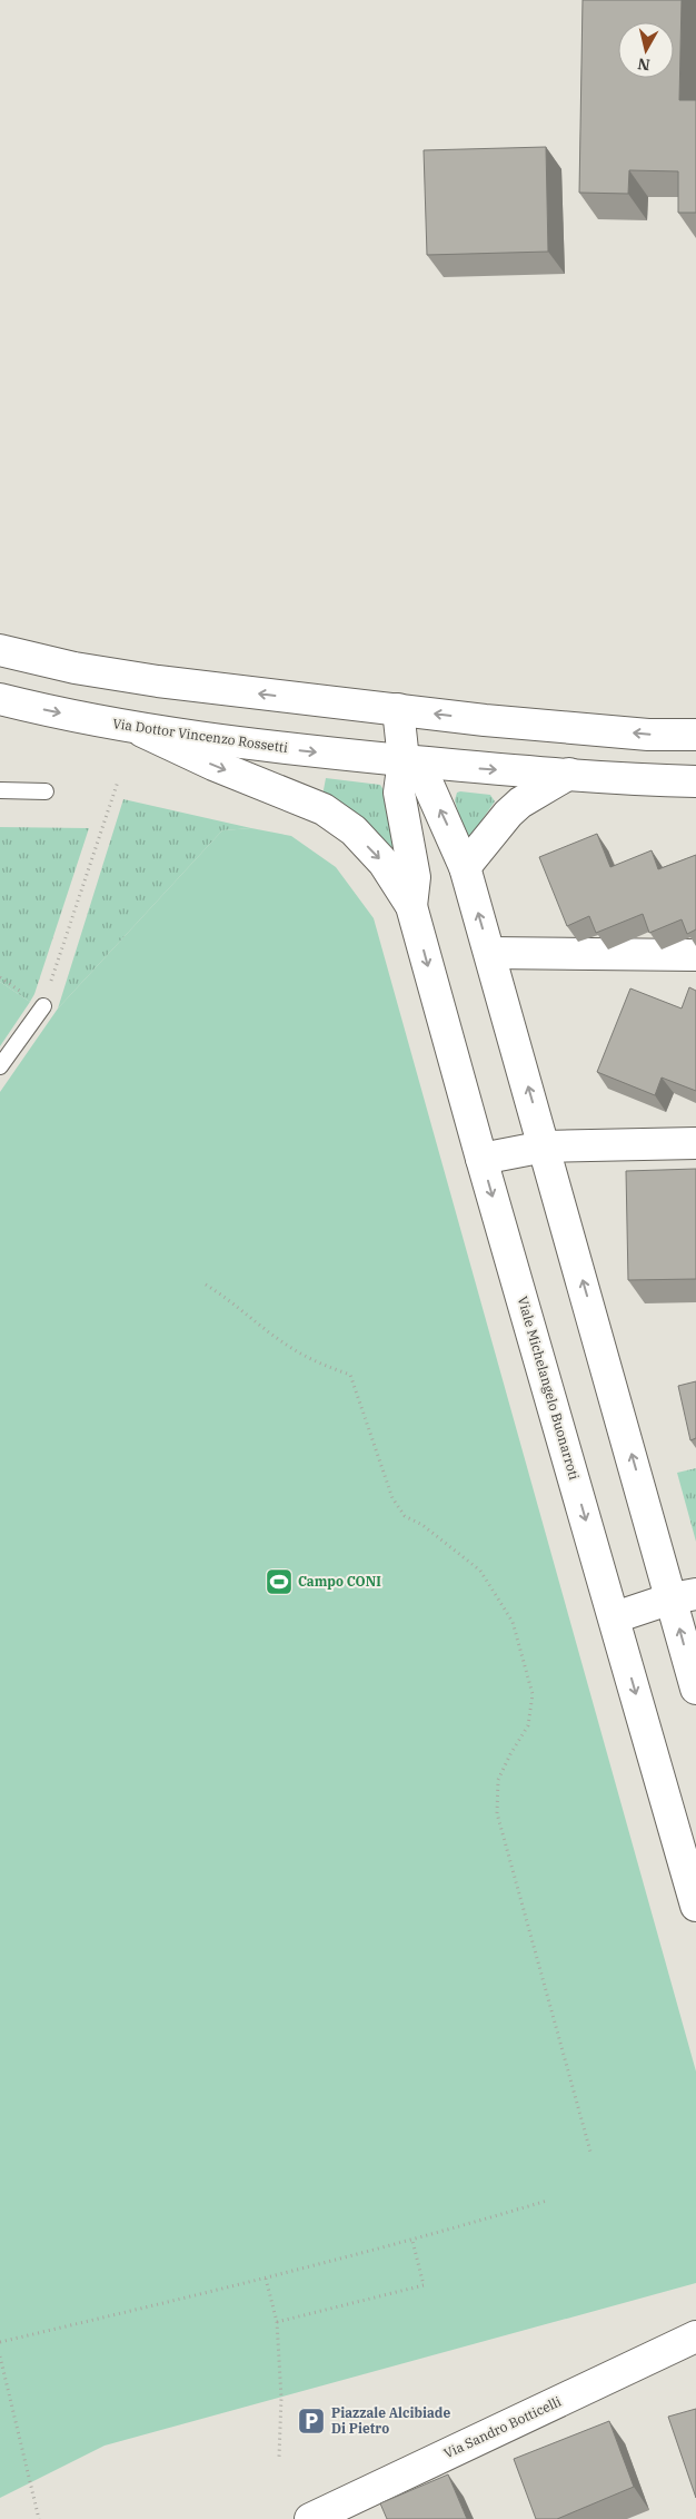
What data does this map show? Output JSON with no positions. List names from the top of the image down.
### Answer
{
  "streets": {
    "street": ["Via Dottor Vincenzo Rossetti", "Viale Michelangelo Buonarroti", "Via Sandro Botticelli"]
  },
  "crossings": [
    ["Via Dottor Vincenzo Rossetti", "Viale Michelangelo Buonarroti"]
  ],
  "places": {
    "sports": ["Campo CONI"],
    "parking": ["Piazzale Alcibiade Di Pietro"]
  },
  "north": "bottom"
}
